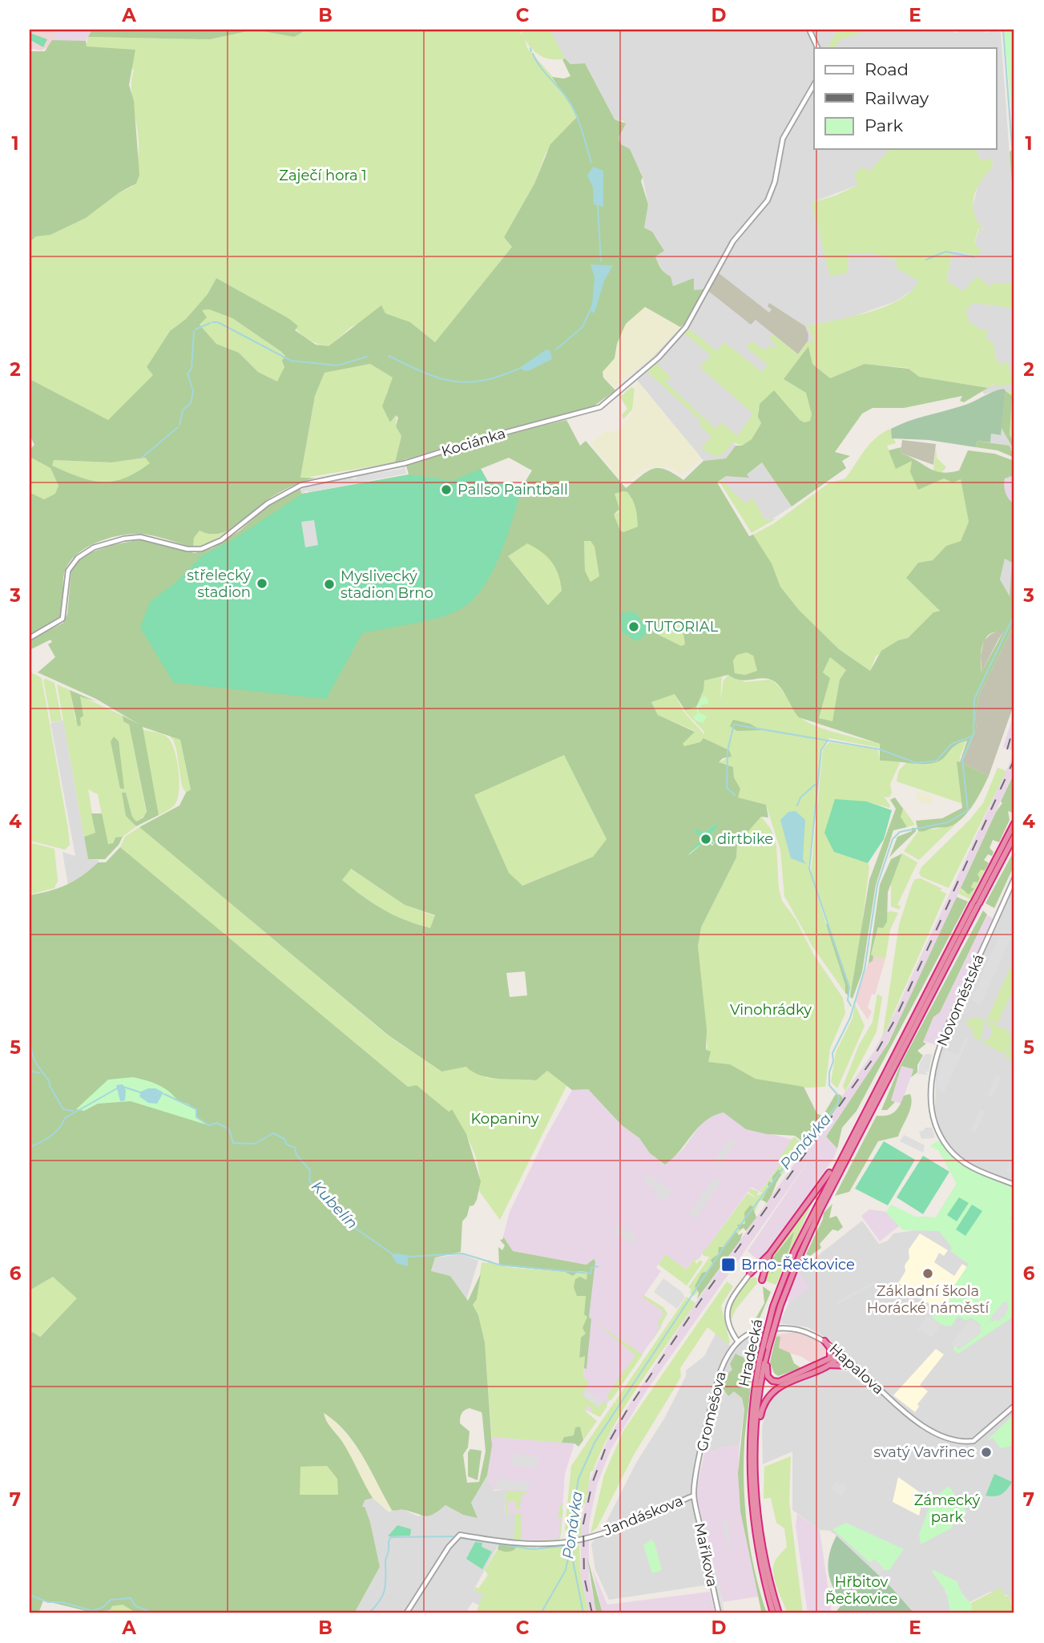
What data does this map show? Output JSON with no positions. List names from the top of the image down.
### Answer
{
  "streets": {
    "highway": ["Hradecká"],
    "street": [
      "Kociánka",
      "Novoměstská",
      "Hapalova",
      "Gromešova",
      "Jandáskova",
      "Maříkova"
    ]
  },
  "crossings": [
    ["Hapalova", "Gromešova"],
    ["Gromešova", "Jandáskova"],
    ["Gromešova", "Maříkova"],
    ["Jandáskova", "Maříkova"]
  ],
  "water": ["Ponávka", "Kubelín"],
  "parks": [
    "Zaječí hora 1",
    "Vinohrádky",
    "Kopaniny",
    "Zámecký park",
    "Hřbitov Řečkovice"
  ],
  "places": {
    "other": [
      "Pallso Paintball",
      "střelecký stadion",
      "Myslivecký stadion Brno",
      "TUTORIAL",
      "dirtbike",
      "Základní škola Horácké náměstí",
      "svatý Vavřinec"
    ],
    "transit": ["Brno-Řečkovice"]
  },
  "legend": ["Road", "Railway", "Park"],
  "grid": {
    "columns": [
      "A",
      "B",
      "C",
      "D",
      "E"
    ],
    "rows": [
      "1",
      "2",
      "3",
      "4",
      "5",
      "6",
      "7"
    ]
  }
}
